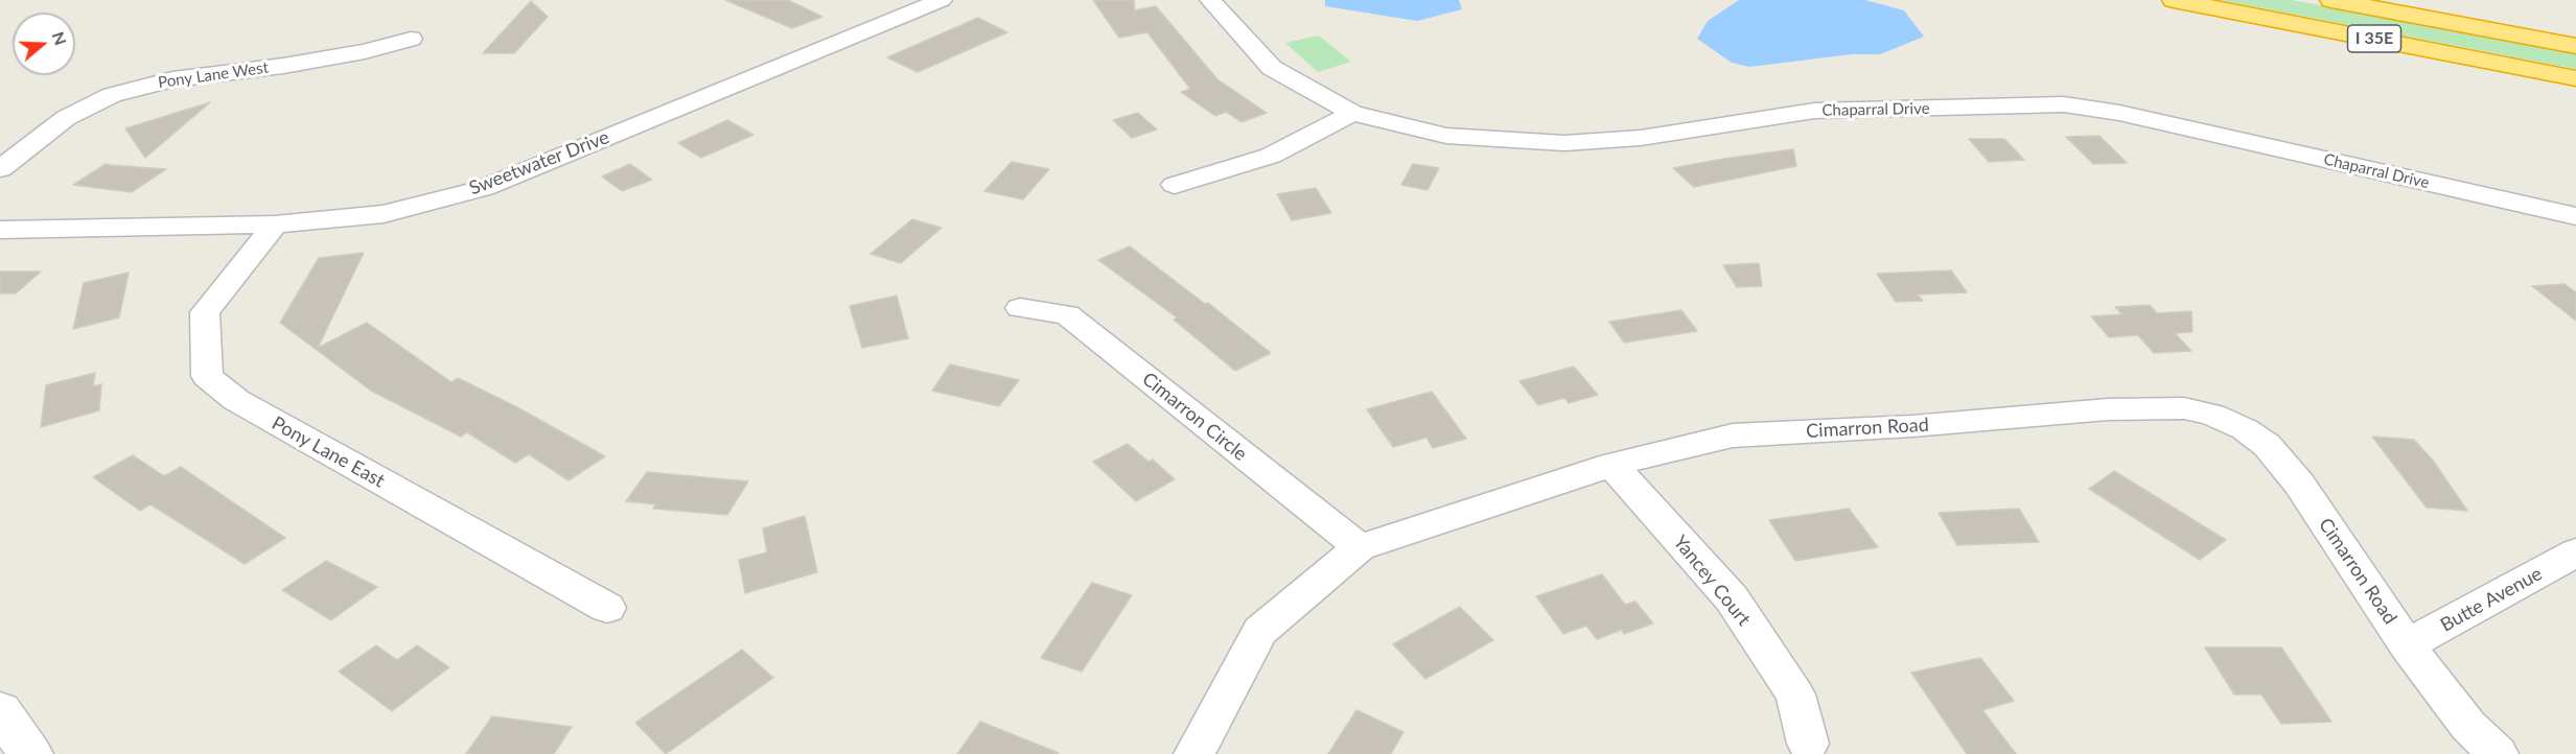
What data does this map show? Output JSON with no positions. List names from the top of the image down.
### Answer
{
  "streets": {
    "highway": ["I 35E"],
    "street": [
      "Pony Lane West",
      "Chaparral Drive",
      "Sweetwater Drive",
      "Cimarron Circle",
      "Cimarron Road",
      "Pony Lane East",
      "Yancey Court",
      "Butte Avenue"
    ]
  },
  "crossings": [
    ["Sweetwater Drive", "Pony Lane East"],
    ["Cimarron Circle", "Cimarron Road"],
    ["Cimarron Road", "Yancey Court"],
    ["Cimarron Road", "Butte Avenue"]
  ],
  "north": "right"
}
